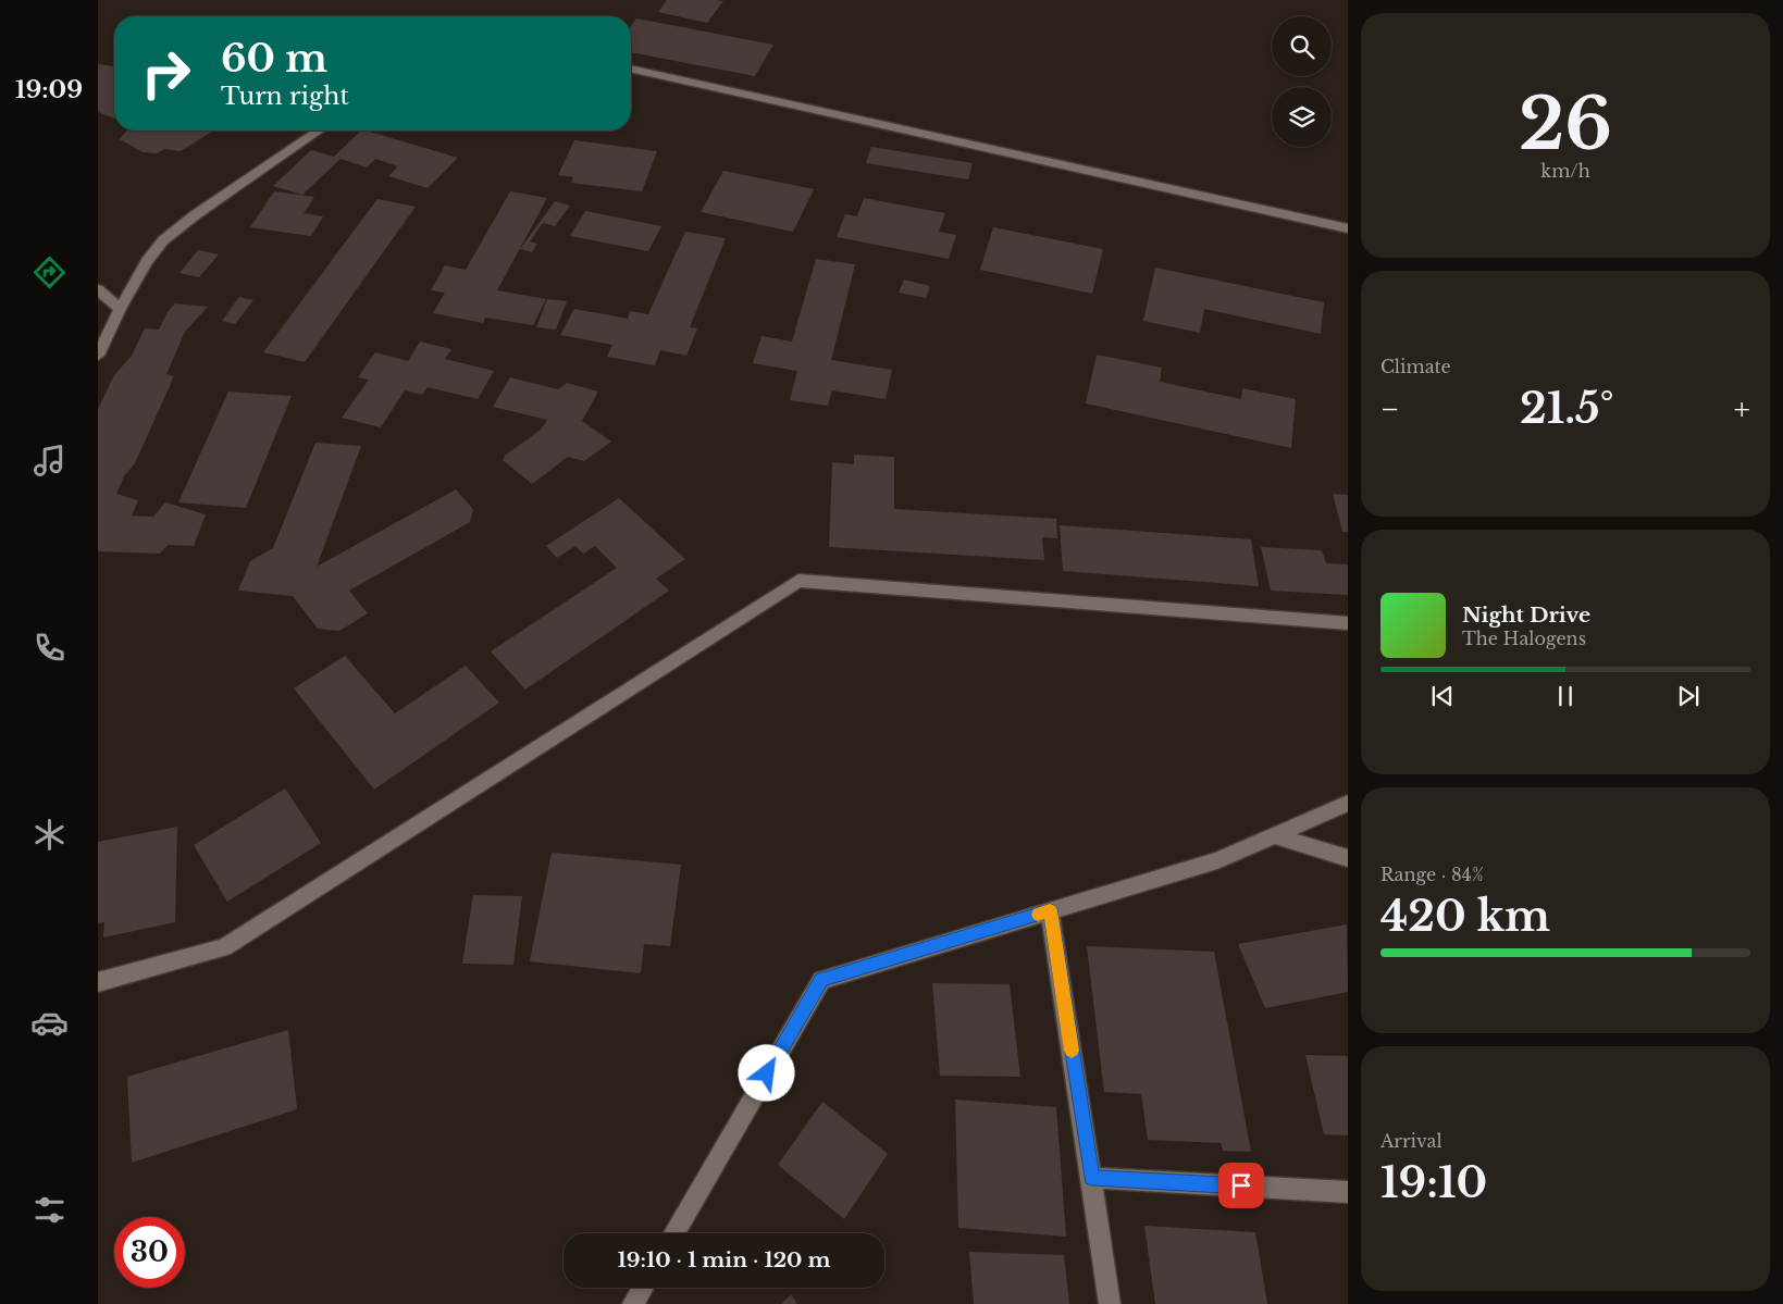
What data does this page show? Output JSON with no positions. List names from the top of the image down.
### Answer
{
  "page": {
    "tabs": "19:09",
    "tile": [
      ["26", "km/h"],
      "Climate",
      ["Range · 84%", "420 km"],
      ["Arrival", "19:10"]
    ],
    "turn": ["60 m", "Turn right"],
    "heat": ["−", "21.5°", "+"],
    "song": ["Night Drive", "The Halogens"],
    "limit": "30",
    "trip": "19:10 · 1 min · 120 m"
  }
}
